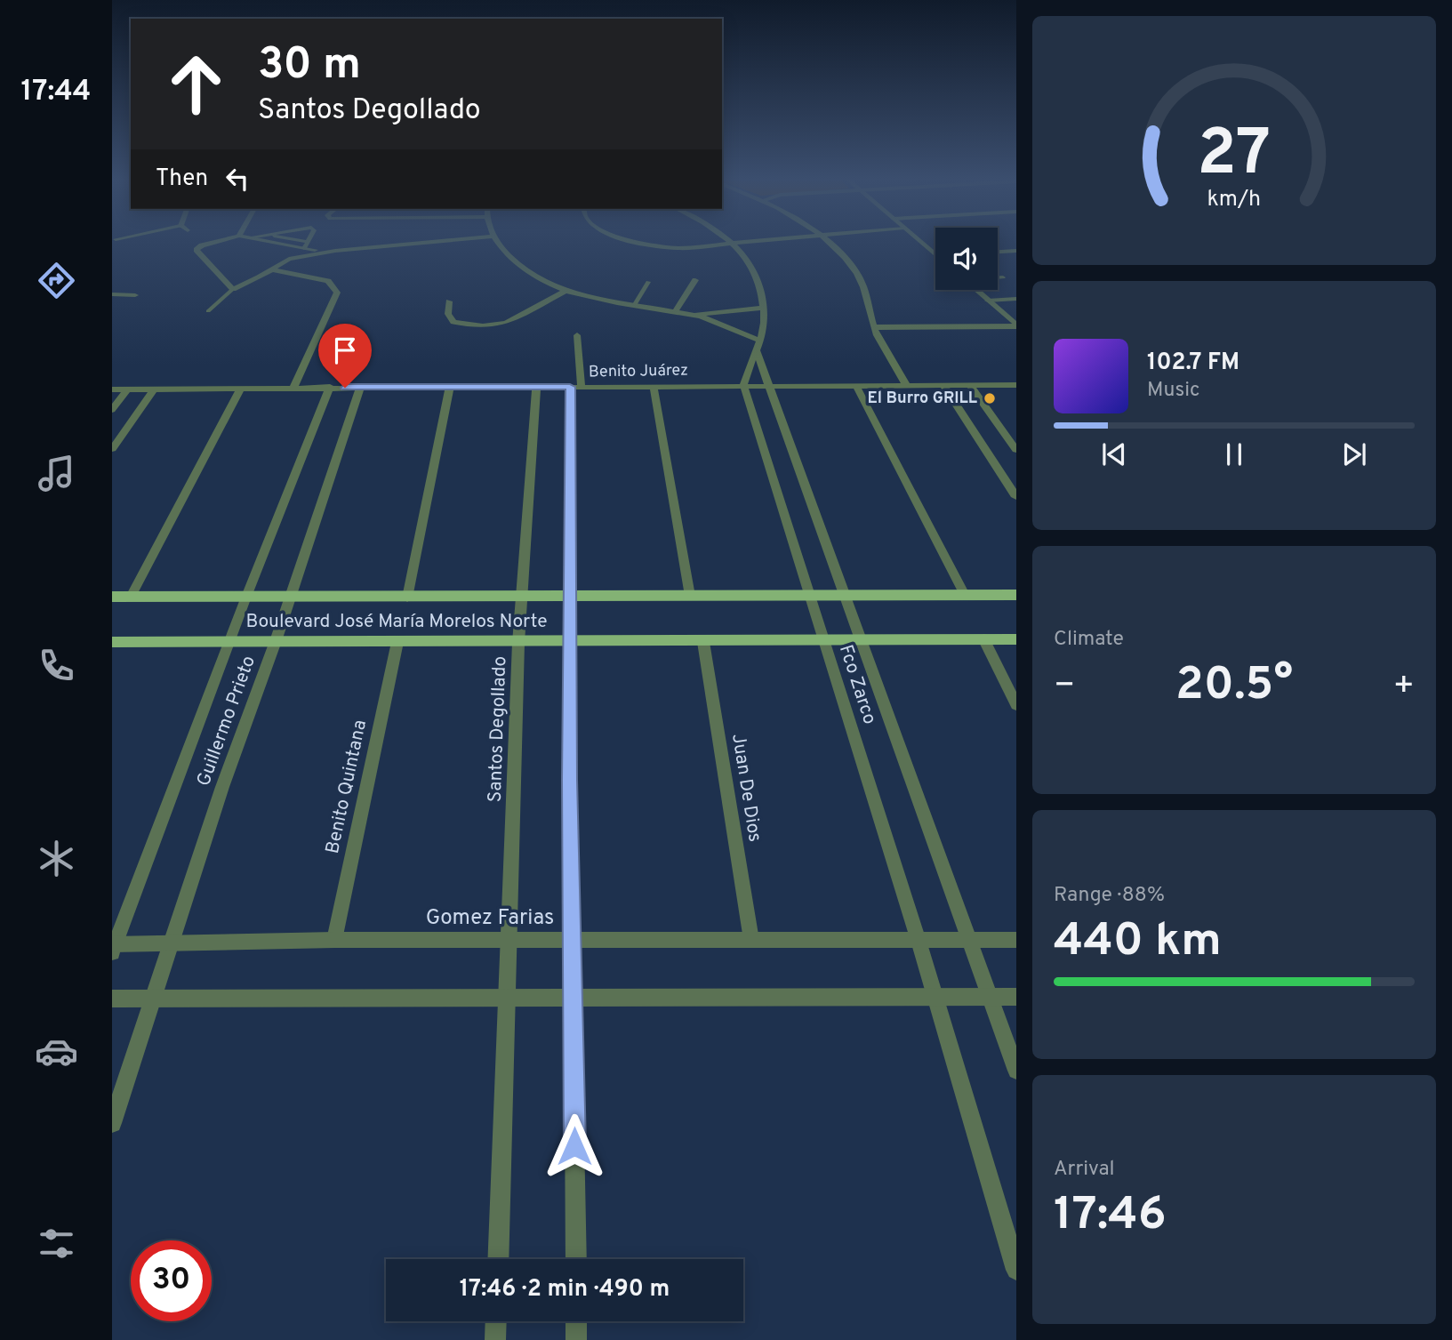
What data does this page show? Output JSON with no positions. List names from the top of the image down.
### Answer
{
  "streets": {
    "main road": ["Boulevard José María Morelos Norte"],
    "street": [
      "Benito Juárez",
      "Fco Zarco",
      "Guillermo Prieto",
      "Santos Degollado",
      "Benito Quintana",
      "Juan De Dios",
      "Gomez Farias"
    ]
  },
  "crossings": [
    ["Benito Juárez", "Fco Zarco"],
    ["Benito Juárez", "Guillermo Prieto"],
    ["Benito Juárez", "Santos Degollado"],
    ["Boulevard José María Morelos Norte", "Fco Zarco"],
    ["Boulevard José María Morelos Norte", "Guillermo Prieto"],
    ["Boulevard José María Morelos Norte", "Santos Degollado"],
    ["Boulevard José María Morelos Norte", "Benito Quintana"],
    ["Boulevard José María Morelos Norte", "Juan De Dios"],
    ["Fco Zarco", "Gomez Farias"],
    ["Guillermo Prieto", "Gomez Farias"],
    ["Santos Degollado", "Gomez Farias"],
    ["Benito Quintana", "Gomez Farias"],
    ["Juan De Dios", "Gomez Farias"]
  ],
  "places": ["El Burro GRILL"],
  "page": {
    "tabs": "17:44",
    "turn": ["30 m", "Santos Degollado"],
    "then": "Then",
    "song": ["102.7 FM", "Music"],
    "tile": [
      "Climate",
      ["Range · 88%", "440 km"],
      ["Arrival", "17:46"]
    ],
    "heat": ["−", "20.5°", "+"],
    "limit": "30",
    "trip": "17:46 · 2 min · 490 m",
    "gauge": ["27", "km/h"]
  }
}
